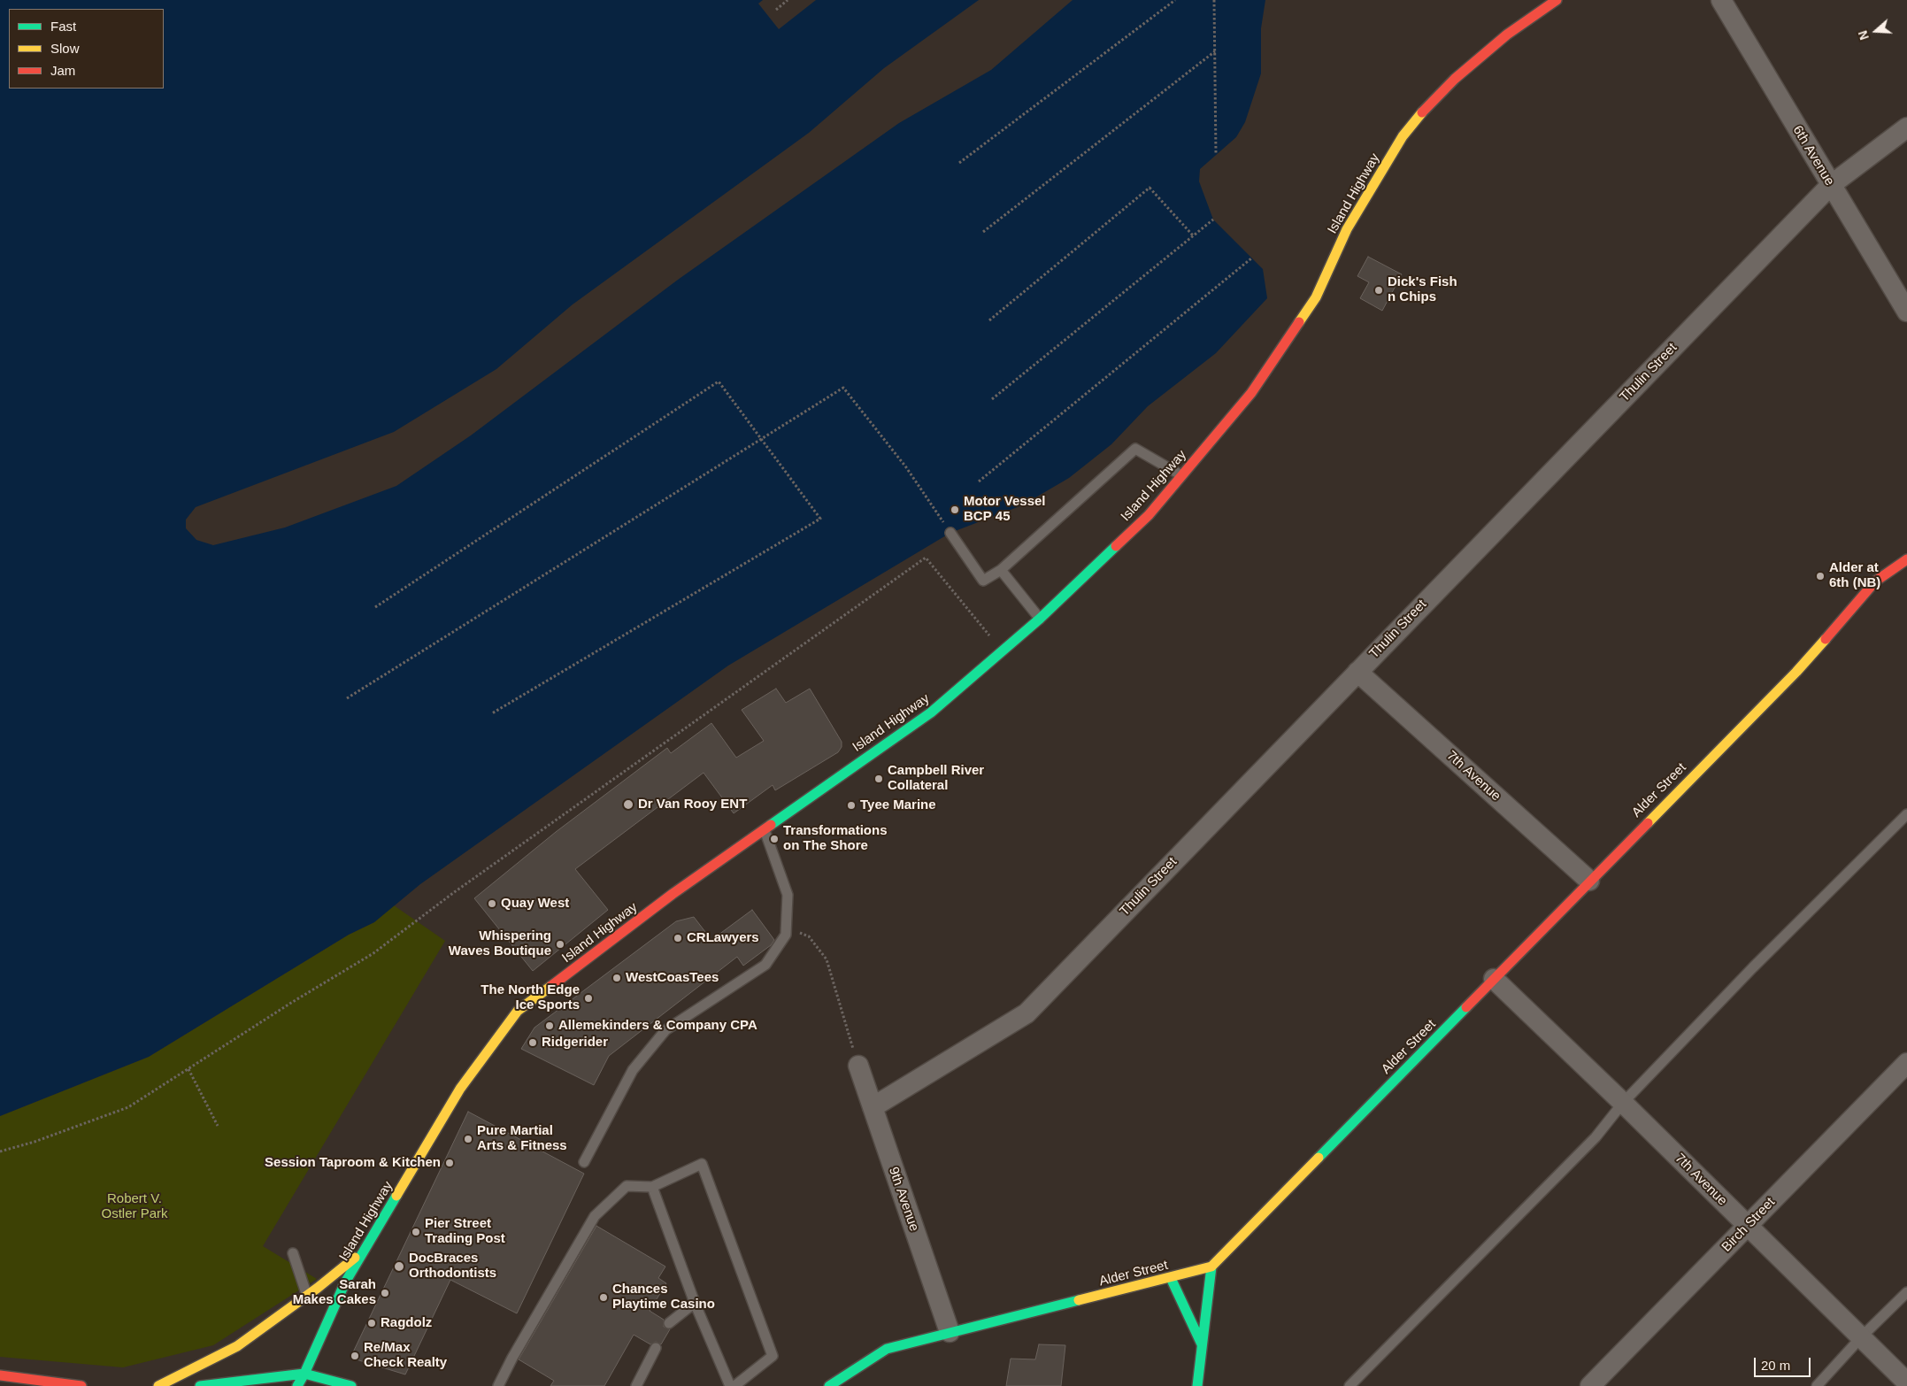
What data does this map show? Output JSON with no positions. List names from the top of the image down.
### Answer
{
  "streets": {
    "main road": ["Island Highway", "Alder Street"],
    "street": [
      "6th Avenue",
      "Thulin Street",
      "7th Avenue",
      "9th Avenue",
      "Birch Street"
    ]
  },
  "crossings": [
    ["6th Avenue", "Thulin Street"],
    ["Thulin Street", "7th Avenue"],
    ["Thulin Street", "9th Avenue"],
    ["7th Avenue", "Alder Street"],
    ["7th Avenue", "Birch Street"],
    ["Alder Street", "9th Avenue"]
  ],
  "parks": ["Robert V. Ostler Park"],
  "places": [
    "Dick's Fish n Chips",
    "Motor Vessel BCP 45",
    "Alder at 6th (NB)",
    "Campbell River Collateral",
    "Dr Van Rooy ENT",
    "Tyee Marine",
    "Transformations on The Shore",
    "Quay West",
    "CRLawyers",
    "Whispering Waves Boutique",
    "WestCoasTees",
    "The North Edge Ice Sports",
    "Allemekinders & Company CPA",
    "Ridgerider",
    "Pure Martial Arts & Fitness",
    "Session Taproom & Kitchen",
    "Pier Street Trading Post",
    "DocBraces Orthodontists",
    "Sarah Makes Cakes",
    "Chances Playtime Casino",
    "Ragdolz",
    "Re/Max Check Realty"
  ],
  "legend": ["Fast", "Slow", "Jam"],
  "scale_bar": "20 m",
  "north": "left"
}
